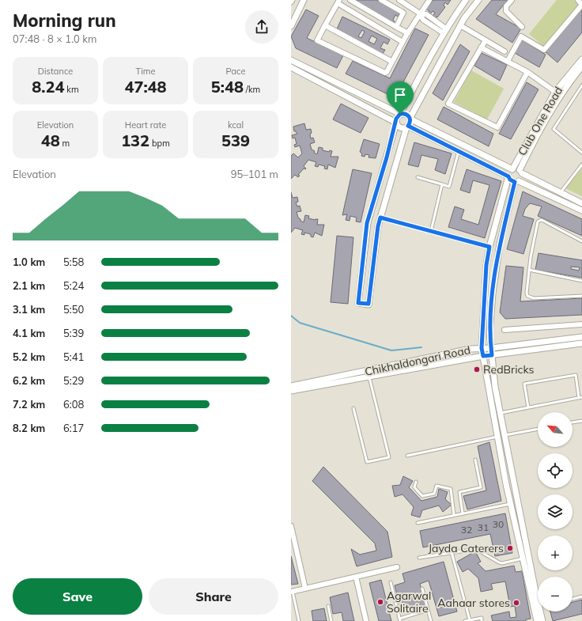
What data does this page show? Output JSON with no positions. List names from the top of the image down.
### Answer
{
  "streets": {
    "street": ["Club One Road", "Chikhaldongari Road"]
  },
  "crossings": [
    ["Club One Road", "Chikhaldongari Road"]
  ],
  "places": [
    "RedBricks",
    "Jayda Caterers",
    "Agarwal Solitaire",
    "Aahaar stores"
  ],
  "house_numbers": ["30", "31", "32"],
  "north": "top left",
  "page": {
    "heading": ["Morning run", "07:48 · 8 × 1.0 km"],
    "stats": [
      ["Distance", "8.24 km"],
      ["Time", "47:48"],
      ["Pace", "5:48 /km"],
      ["Elevation", "48 m"],
      ["Heart rate", "132 bpm"],
      ["kcal", "539"]
    ],
    "chart": ["Elevation", "95–101 m"],
    "list": [
      {
        "name": "1.0 km",
        "note": "5:58"
      },
      {
        "name": "2.1 km",
        "note": "5:24"
      },
      {
        "name": "3.1 km",
        "note": "5:50"
      },
      {
        "name": "4.1 km",
        "note": "5:39"
      },
      {
        "name": "5.2 km",
        "note": "5:41"
      },
      {
        "name": "6.2 km",
        "note": "5:29"
      },
      {
        "name": "7.2 km",
        "note": "6:08"
      },
      {
        "name": "8.2 km",
        "note": "6:17"
      }
    ],
    "map_buttons": ["+", "−"],
    "buttons": ["Save", "Share"]
  }
}
